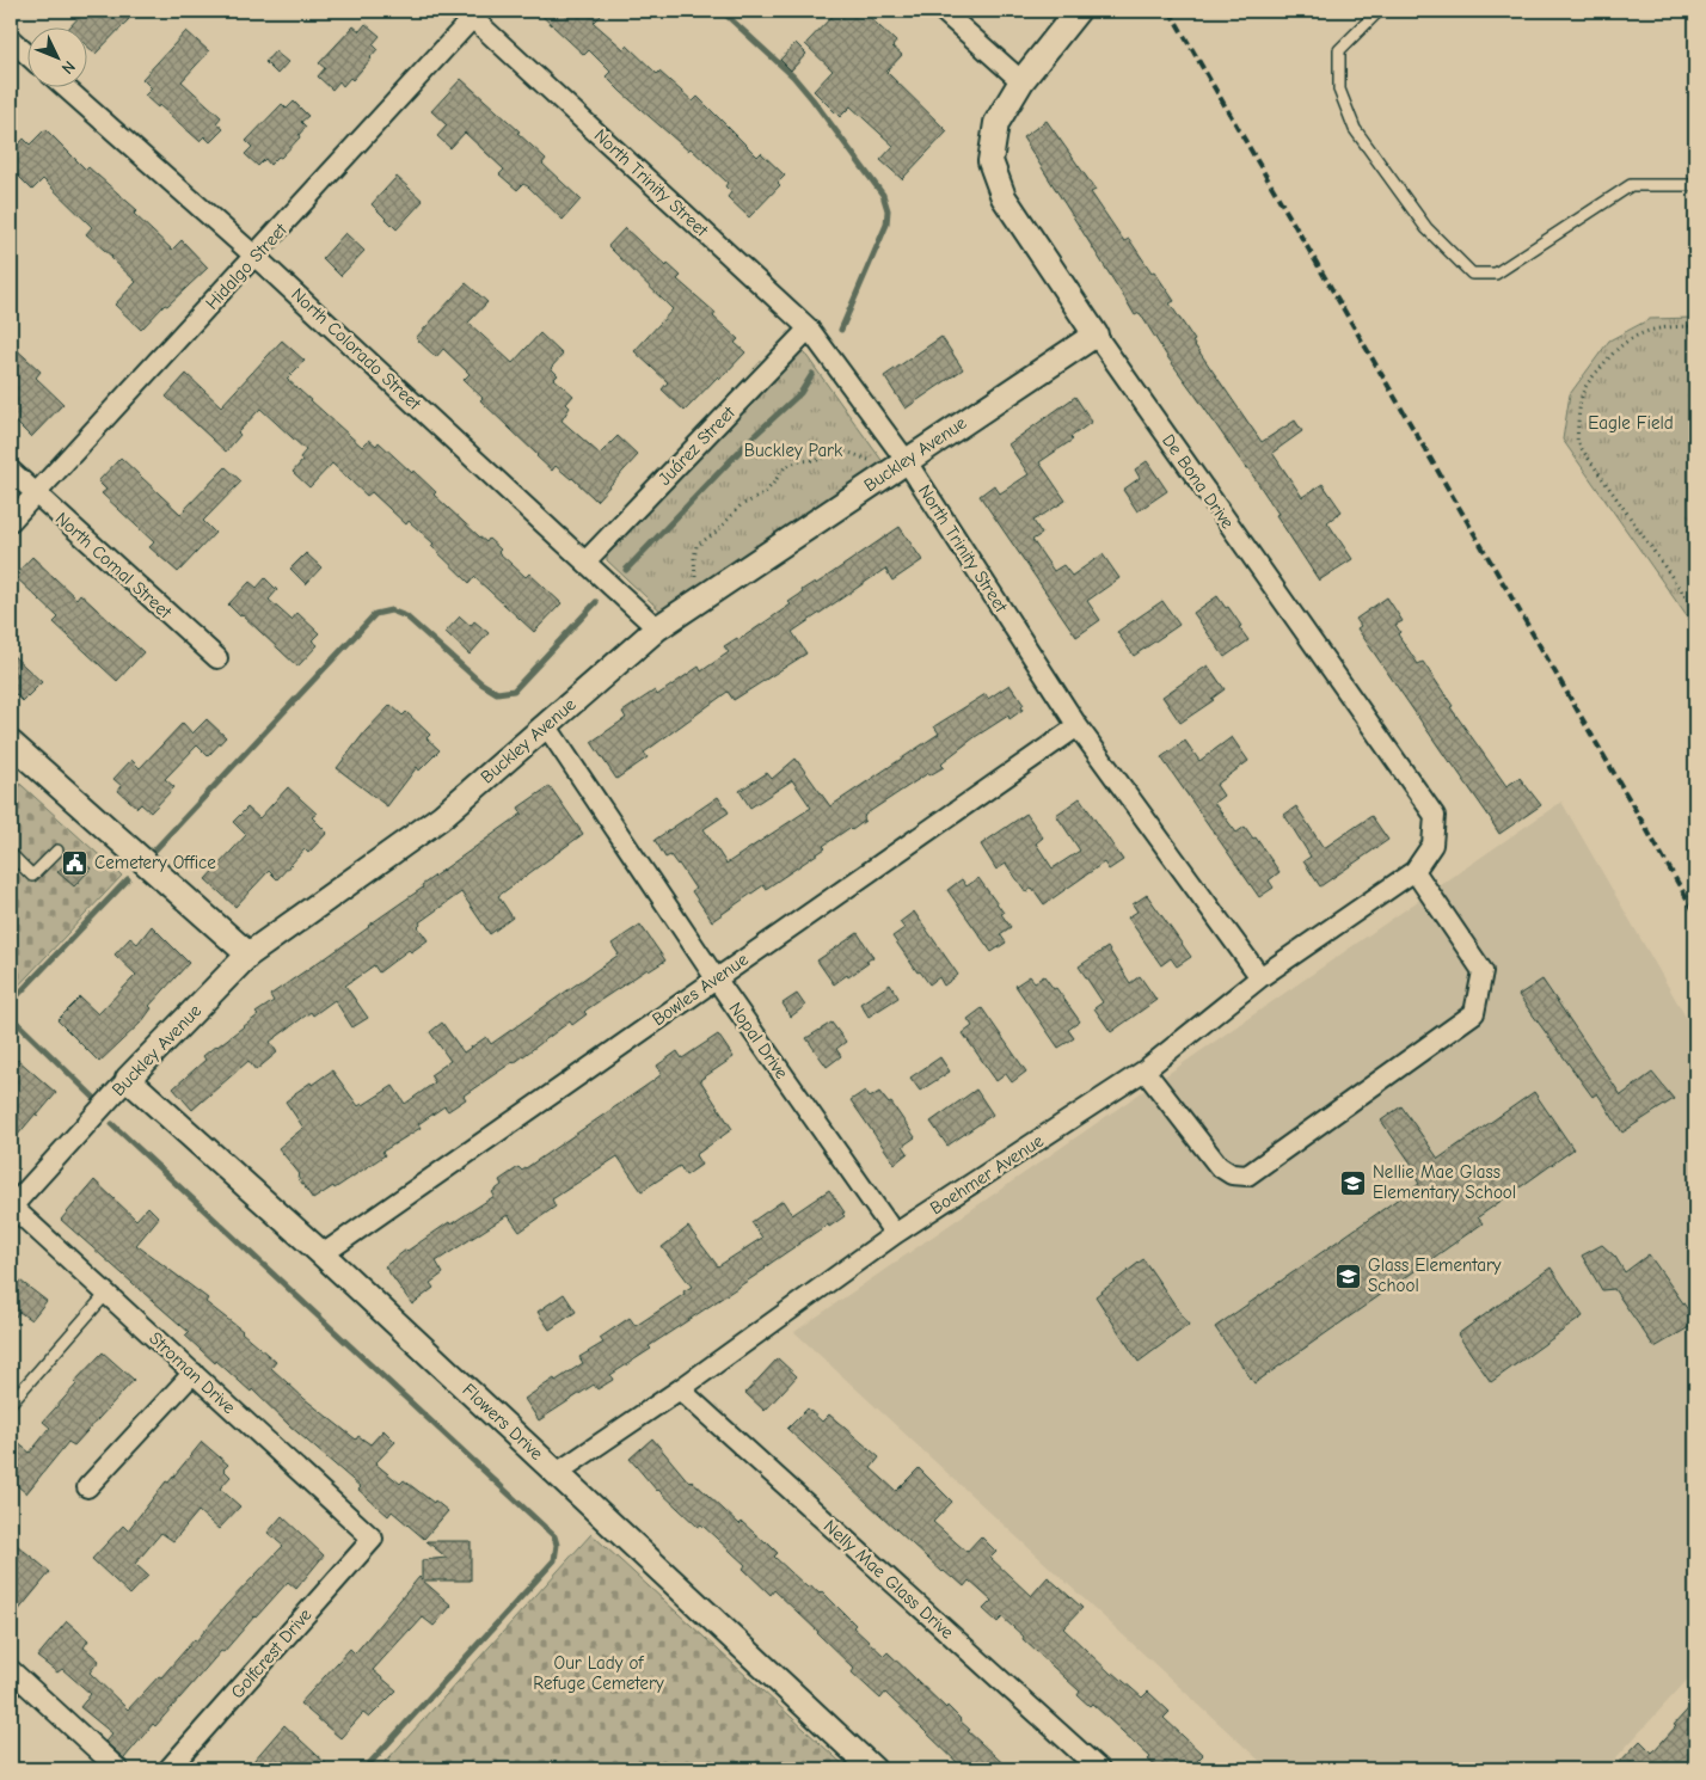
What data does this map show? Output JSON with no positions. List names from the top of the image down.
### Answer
{
  "streets": {
    "street": [
      "North Trinity Street",
      "Hidalgo Street",
      "North Colorado Street",
      "Juárez Street",
      "Buckley Avenue",
      "De Bona Drive",
      "North Comal Street",
      "Bowles Avenue",
      "Nopal Drive",
      "Boehmer Avenue",
      "Stroman Drive",
      "Flowers Drive",
      "Nelly Mae Glass Drive",
      "Golfcrest Drive"
    ]
  },
  "crossings": [
    ["North Trinity Street", "Hidalgo Street"],
    ["North Trinity Street", "Juárez Street"],
    ["North Trinity Street", "Buckley Avenue"],
    ["North Trinity Street", "Bowles Avenue"],
    ["North Trinity Street", "Boehmer Avenue"],
    ["Hidalgo Street", "North Colorado Street"],
    ["Hidalgo Street", "North Comal Street"],
    ["North Colorado Street", "Juárez Street"],
    ["North Colorado Street", "Buckley Avenue"],
    ["Buckley Avenue", "De Bona Drive"],
    ["Buckley Avenue", "Nopal Drive"],
    ["Buckley Avenue", "Stroman Drive"],
    ["Buckley Avenue", "Flowers Drive"],
    ["De Bona Drive", "Boehmer Avenue"],
    ["Bowles Avenue", "Nopal Drive"],
    ["Bowles Avenue", "Flowers Drive"],
    ["Nopal Drive", "Boehmer Avenue"],
    ["Boehmer Avenue", "Flowers Drive"],
    ["Boehmer Avenue", "Nelly Mae Glass Drive"],
    ["Stroman Drive", "Golfcrest Drive"]
  ],
  "parks": ["Eagle Field", "Buckley Park", "Our Lady of Refuge Cemetery"],
  "places": {
    "public building": ["Cemetery Office"],
    "school or university": ["Nellie Mae Glass Elementary School", "Glass Elementary School"]
  },
  "north": "bottom right"
}
